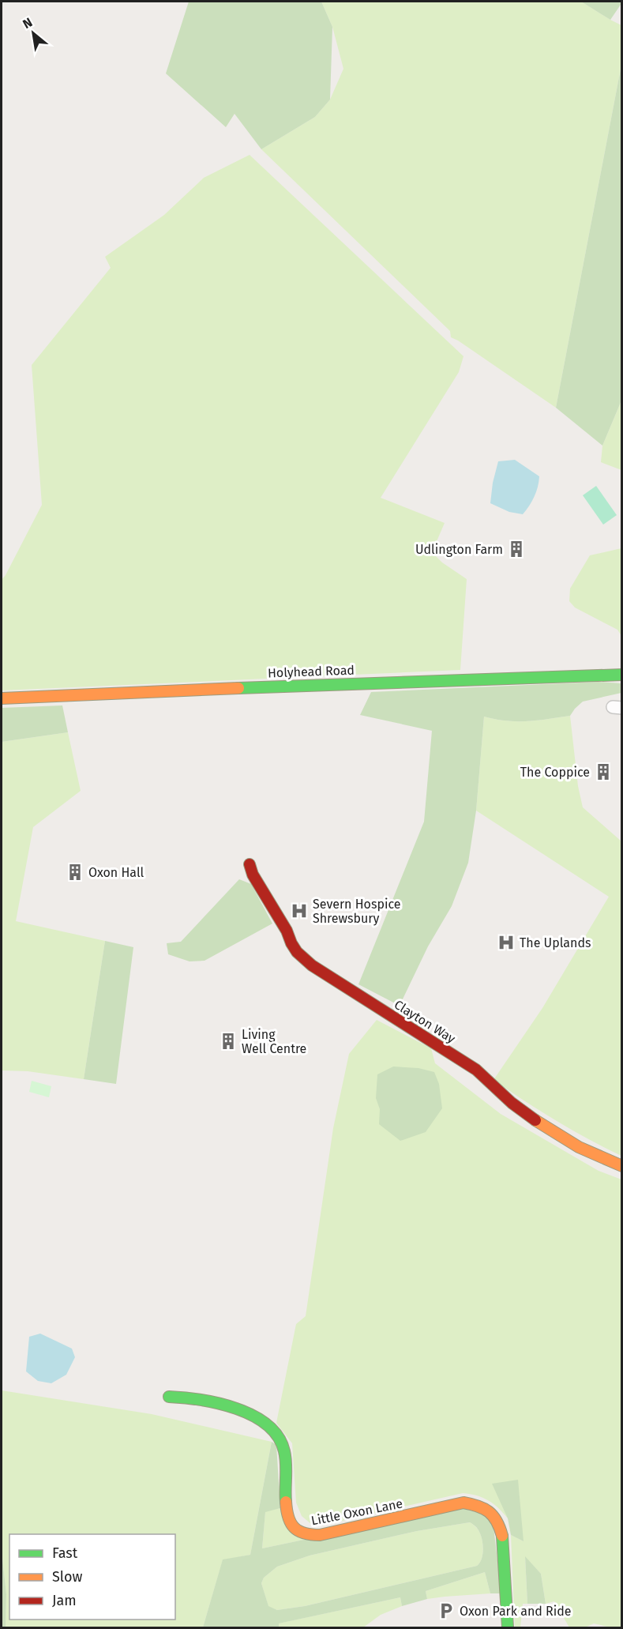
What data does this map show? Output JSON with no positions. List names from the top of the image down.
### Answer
{
  "streets": {
    "street": ["Holyhead Road", "Clayton Way", "Little Oxon Lane"]
  },
  "places": {
    "building": [
      "Udlington Farm",
      "The Coppice",
      "Oxon Hall",
      "Living Well Centre"
    ],
    "hospital": ["Severn Hospice Shrewsbury", "The Uplands"],
    "parking": ["Oxon Park and Ride"]
  },
  "legend": ["Fast", "Slow", "Jam"],
  "north": "top left"
}
